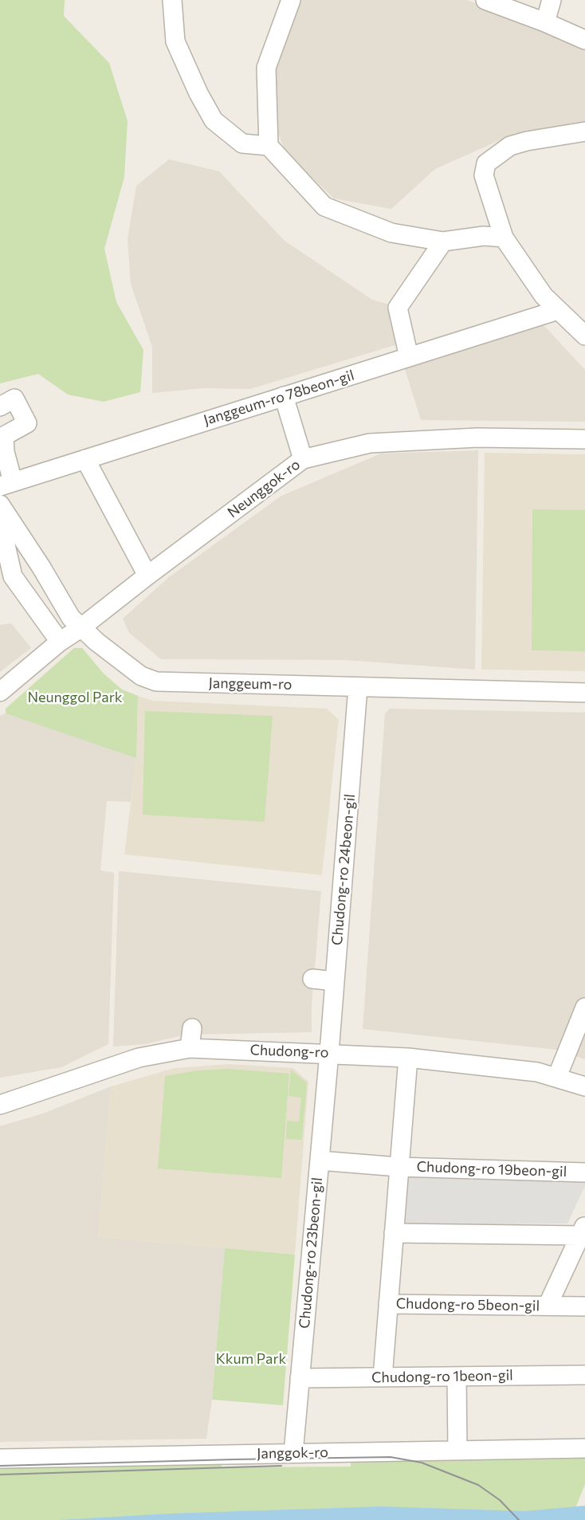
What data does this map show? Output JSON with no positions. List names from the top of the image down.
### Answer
{
  "streets": {
    "street": [
      "Janggeum-ro 78beon-gil",
      "Neunggok-ro",
      "Janggeum-ro",
      "Chudong-ro 24beon-gil",
      "Chudong-ro",
      "Chudong-ro 19beon-gil",
      "Chudong-ro 23beon-gil",
      "Chudong-ro 5beon-gil",
      "Chudong-ro 1beon-gil",
      "Janggok-ro"
    ]
  },
  "crossings": [
    ["Neunggok-ro", "Janggeum-ro"],
    ["Janggeum-ro", "Chudong-ro 24beon-gil"],
    ["Chudong-ro 24beon-gil", "Chudong-ro"],
    ["Chudong-ro 24beon-gil", "Chudong-ro 23beon-gil"],
    ["Chudong-ro", "Chudong-ro 19beon-gil"],
    ["Chudong-ro", "Chudong-ro 23beon-gil"],
    ["Chudong-ro 19beon-gil", "Chudong-ro 23beon-gil"],
    ["Chudong-ro 19beon-gil", "Chudong-ro 5beon-gil"],
    ["Chudong-ro 19beon-gil", "Chudong-ro 1beon-gil"],
    ["Chudong-ro 23beon-gil", "Chudong-ro 1beon-gil"],
    ["Chudong-ro 23beon-gil", "Janggok-ro"]
  ],
  "parks": ["Neunggol Park", "Kkum Park"]
}
